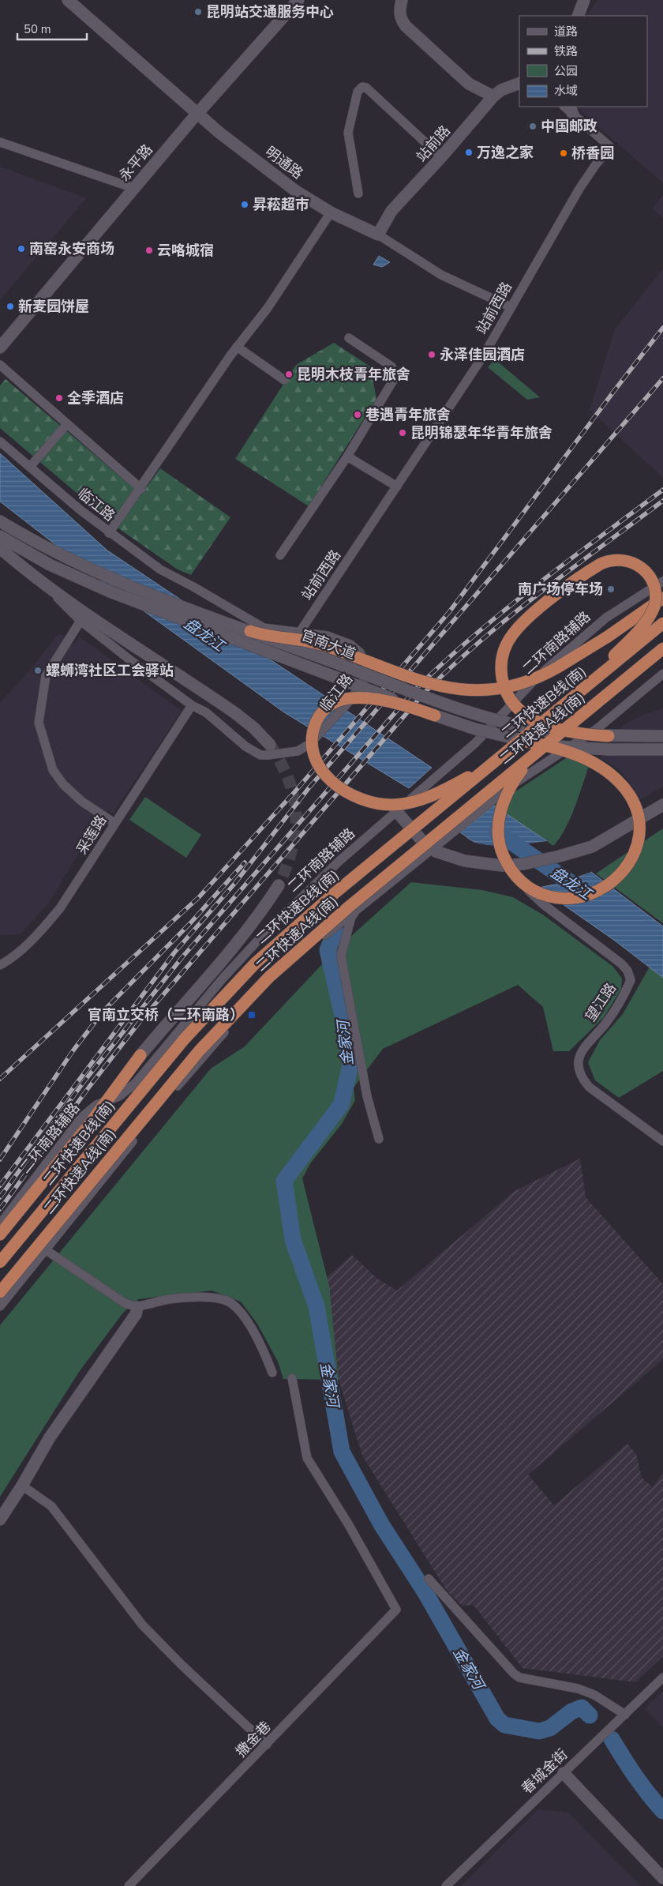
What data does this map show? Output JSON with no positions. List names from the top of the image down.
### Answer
{
  "streets": {
    "highway": ["二环快速B线(南)", "二环快速A线(南)"],
    "main road": [
      "站前路",
      "永平路",
      "明通路",
      "官南大道"
    ],
    "street": [
      "站前西路",
      "临江路",
      "二环南路辅路",
      "采莲路",
      "望江路",
      "撒金巷",
      "春城金街"
    ]
  },
  "crossings": [
    ["站前路", "明通路"],
    ["永平路", "明通路"],
    ["明通路", "站前西路"],
    ["站前西路", "临江路"],
    ["临江路", "采莲路"],
    ["官南大道", "二环快速B线(南)"]
  ],
  "water": ["盘龙江", "金家河"],
  "places": {
    "other": [
      "昆明站交通服务中心",
      "中国邮政",
      "万逸之家",
      "桥香园",
      "昇菘超市",
      "南窑永安商场",
      "云咯城宿",
      "新麦园饼屋",
      "永泽佳园酒店",
      "昆明木枝青年旅舍",
      "全季酒店",
      "巷遇青年旅舍",
      "昆明锦瑟年华青年旅舍",
      "南广场停车场",
      "螺蛳湾社区工会驿站"
    ],
    "transit": ["官南立交桥（二环南路）"]
  },
  "legend": [
    "道路",
    "铁路",
    "公园",
    "水域"
  ],
  "scale_bar": "50 m"
}
